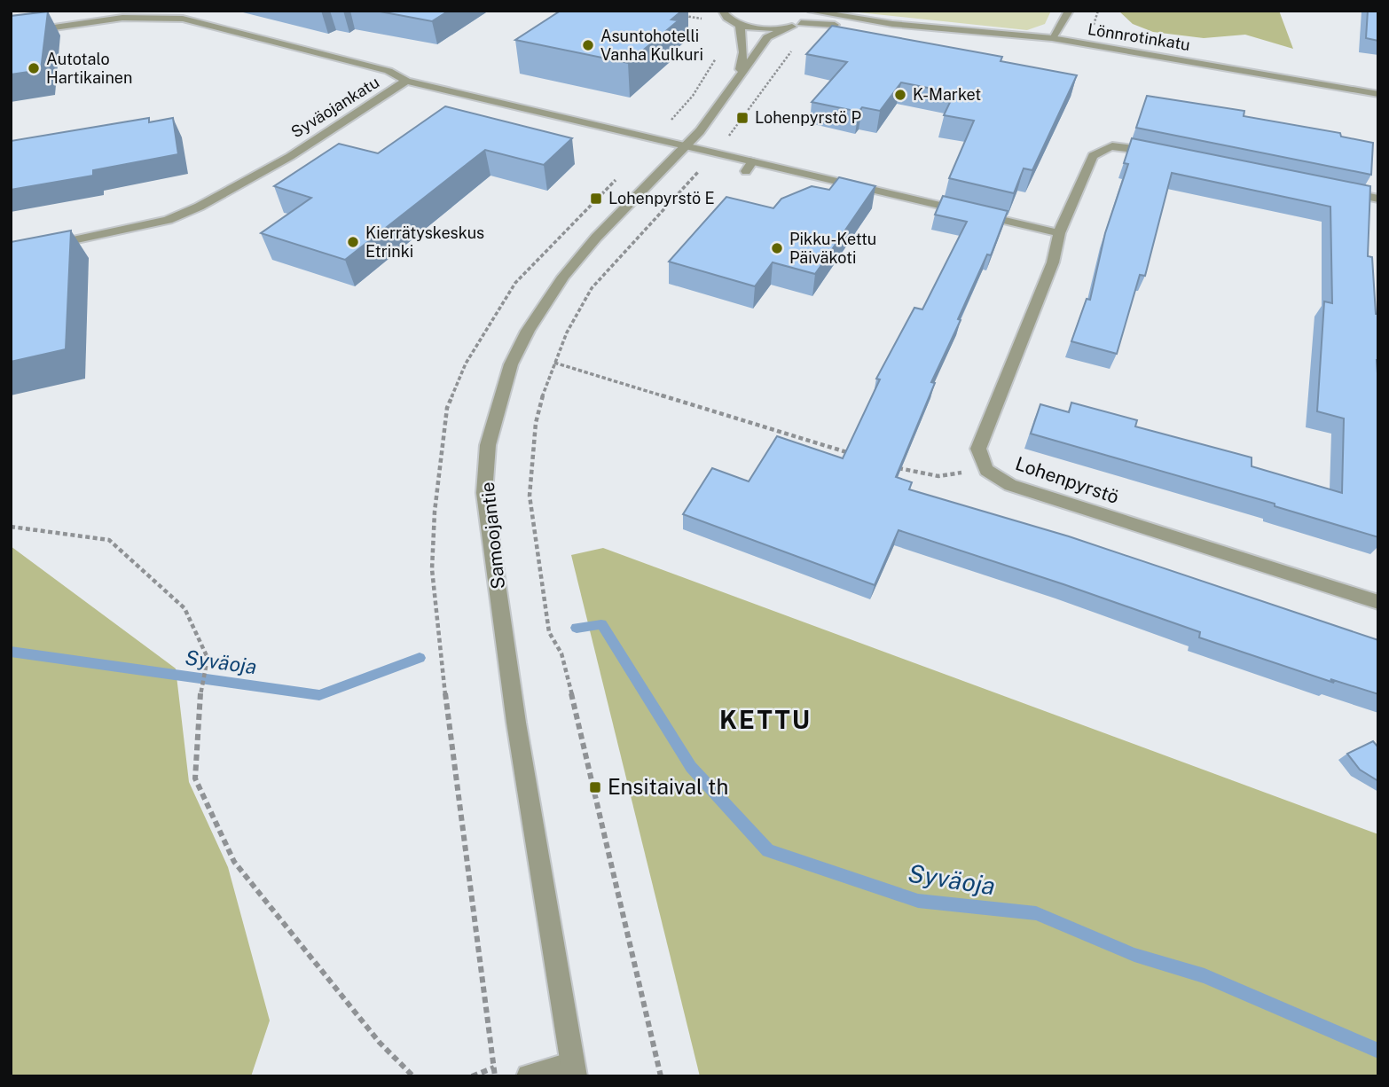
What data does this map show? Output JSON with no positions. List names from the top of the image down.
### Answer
{
  "streets": {
    "street": [
      "Lönnrotinkatu",
      "Syväojankatu",
      "Lohenpyrstö",
      "Samoojantie"
    ]
  },
  "crossings": [
    ["Lönnrotinkatu", "Samoojantie"],
    ["Syväojankatu", "Samoojantie"]
  ],
  "districts": ["KETTU"],
  "water": ["Syväoja"],
  "places": {
    "other": [
      "Asuntohotelli Vanha Kulkuri",
      "Autotalo Hartikainen",
      "K-Market",
      "Kierrätyskeskus Etrinki",
      "Pikku-Kettu Päiväkoti"
    ],
    "transit": ["Lohenpyrstö P", "Lohenpyrstö E", "Ensitaival th"]
  }
}
